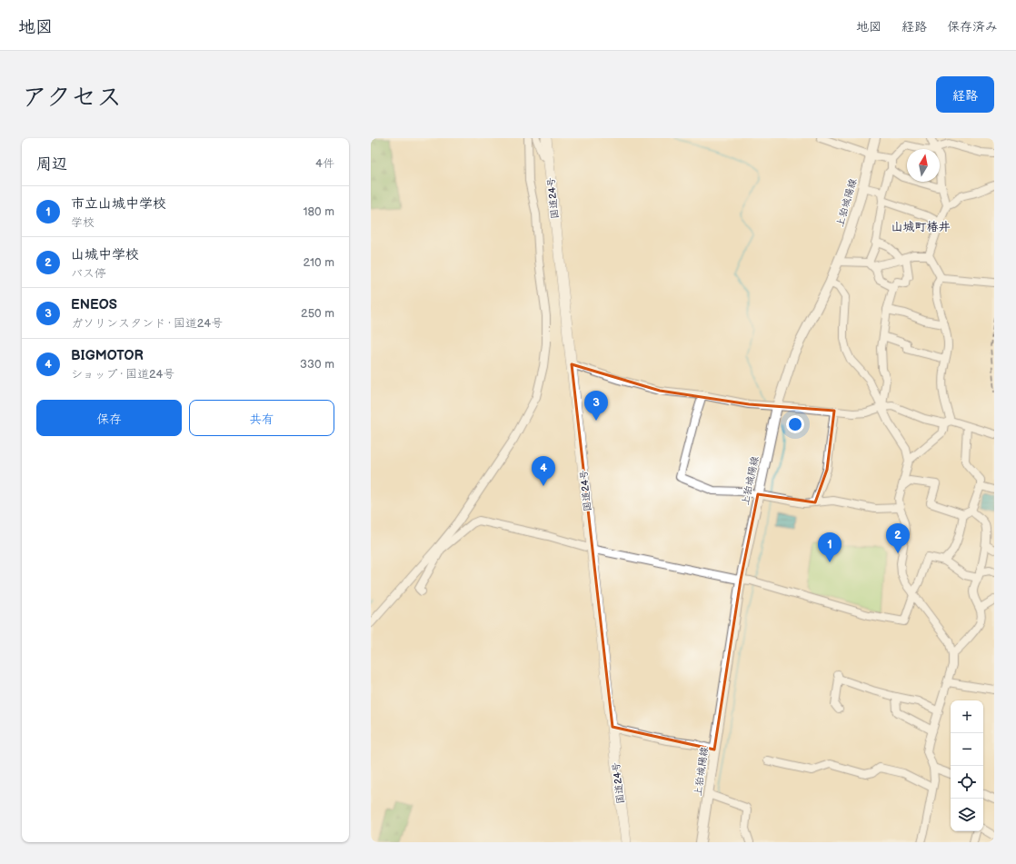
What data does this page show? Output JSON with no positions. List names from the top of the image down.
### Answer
{
  "streets": {
    "highway": ["国道24号"],
    "main road": ["上狛城陽線"]
  },
  "districts": ["山城町椿井"],
  "north": "top",
  "page": {
    "header": "地図",
    "nav": ["地図", "経路", "保存済み"],
    "title": "アクセス",
    "buttons": [
      "経路",
      ["保存", "共有"]
    ],
    "heading": ["周辺", "4件"],
    "list": [
      {
        "mark": "1",
        "name": "市立山城中学校",
        "note": "学校",
        "value": "180 m"
      },
      {
        "mark": "2",
        "name": "山城中学校",
        "note": "バス停",
        "value": "210 m"
      },
      {
        "mark": "3",
        "name": "ENEOS",
        "note": "ガソリンスタンド · 国道24号",
        "value": "250 m"
      },
      {
        "mark": "4",
        "name": "BIGMOTOR",
        "note": "ショップ · 国道24号",
        "value": "330 m"
      }
    ],
    "pins": [
      "3",
      "4",
      "2",
      "1"
    ],
    "map_buttons": ["+", "−"]
  }
}
